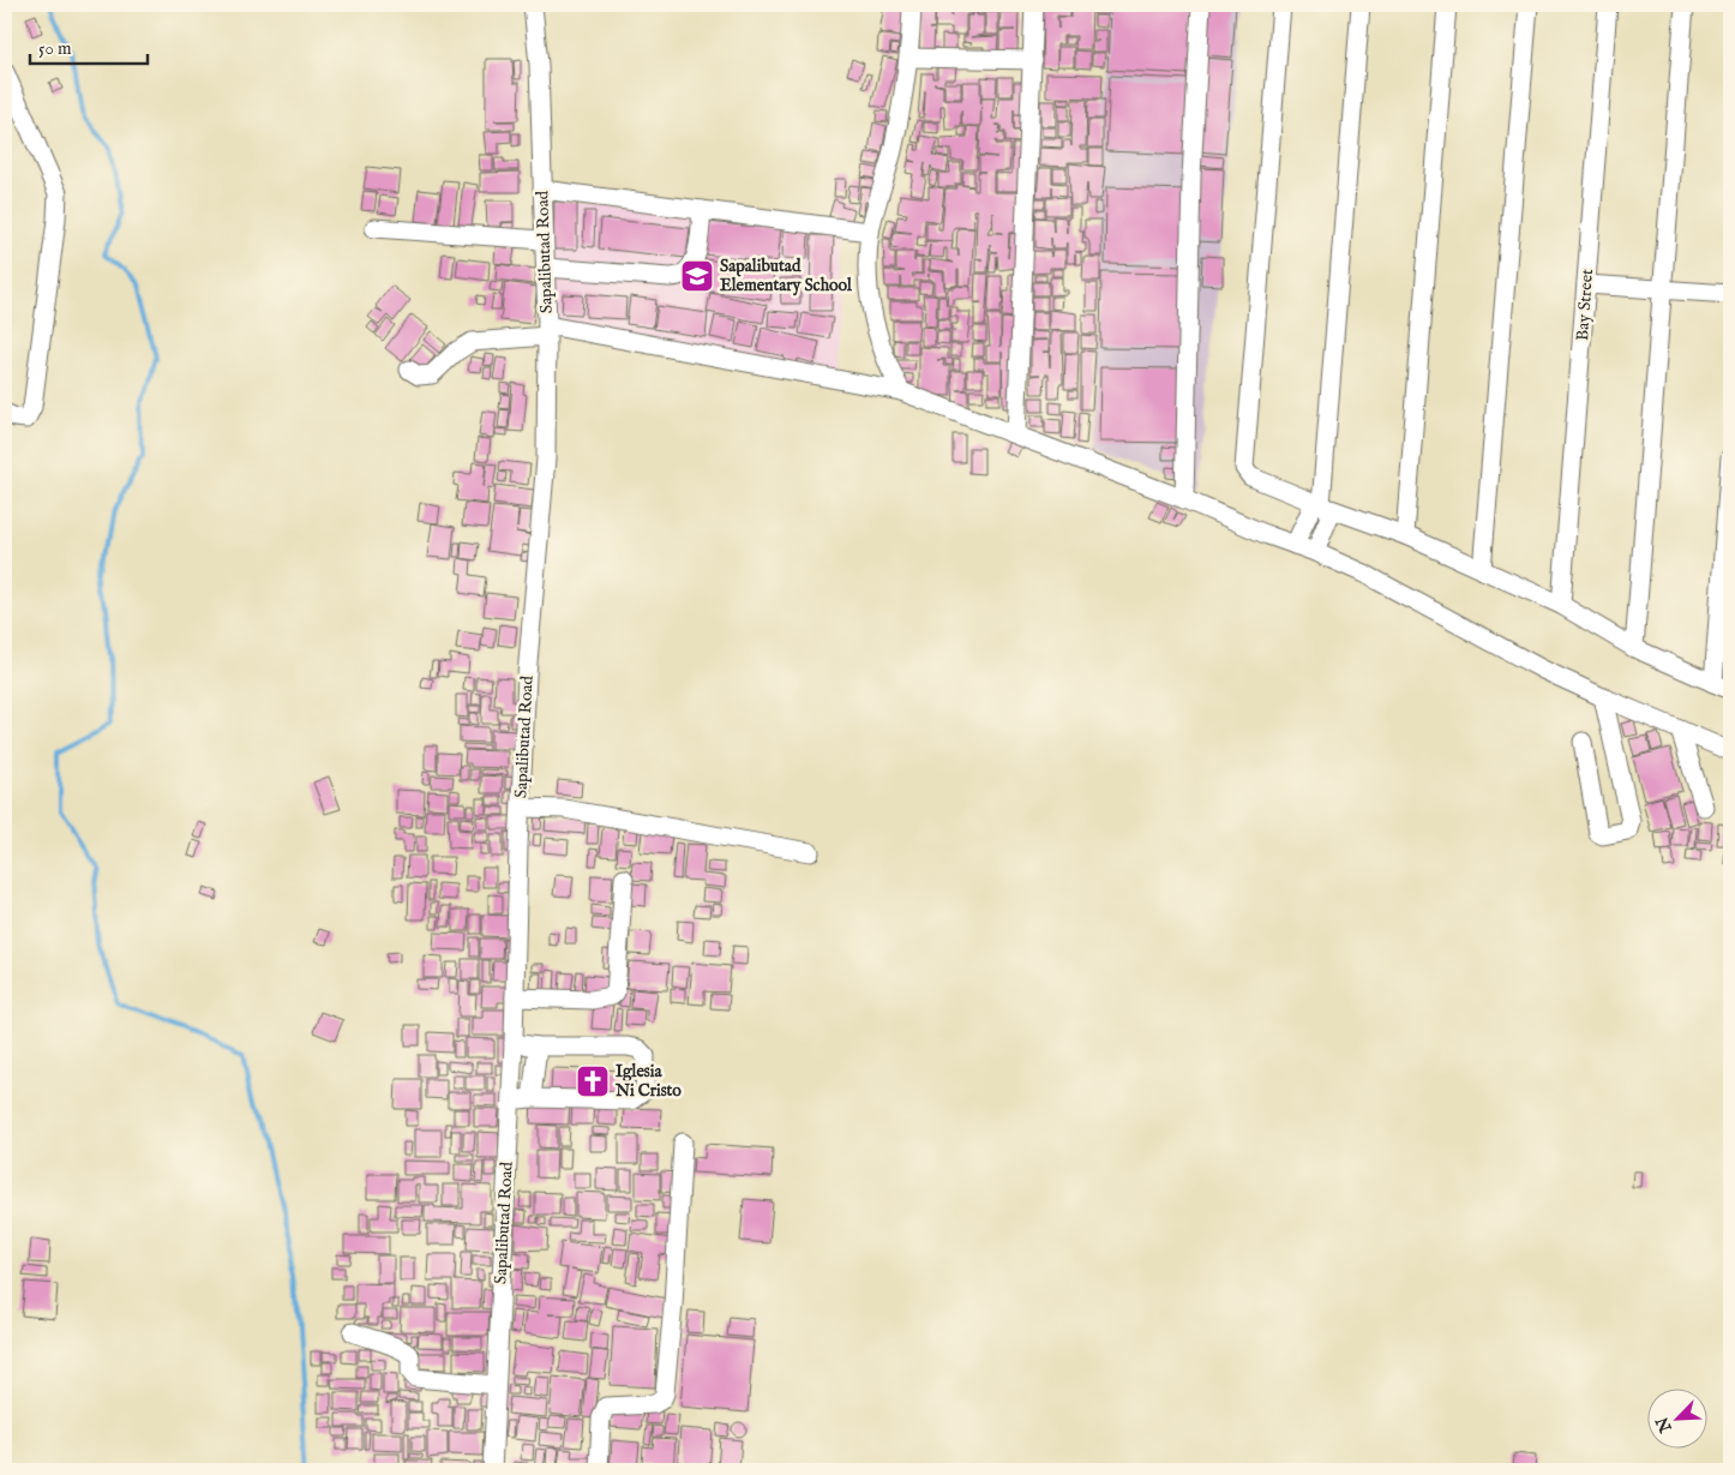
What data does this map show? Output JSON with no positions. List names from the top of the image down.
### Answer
{
  "streets": {
    "street": ["Sapalibutad Road", "Bay Street"]
  },
  "places": {
    "school or university": ["Sapalibutad Elementary School"],
    "church": ["Iglesia Ni Cristo"]
  },
  "scale_bar": "50 m",
  "north": "bottom left"
}
